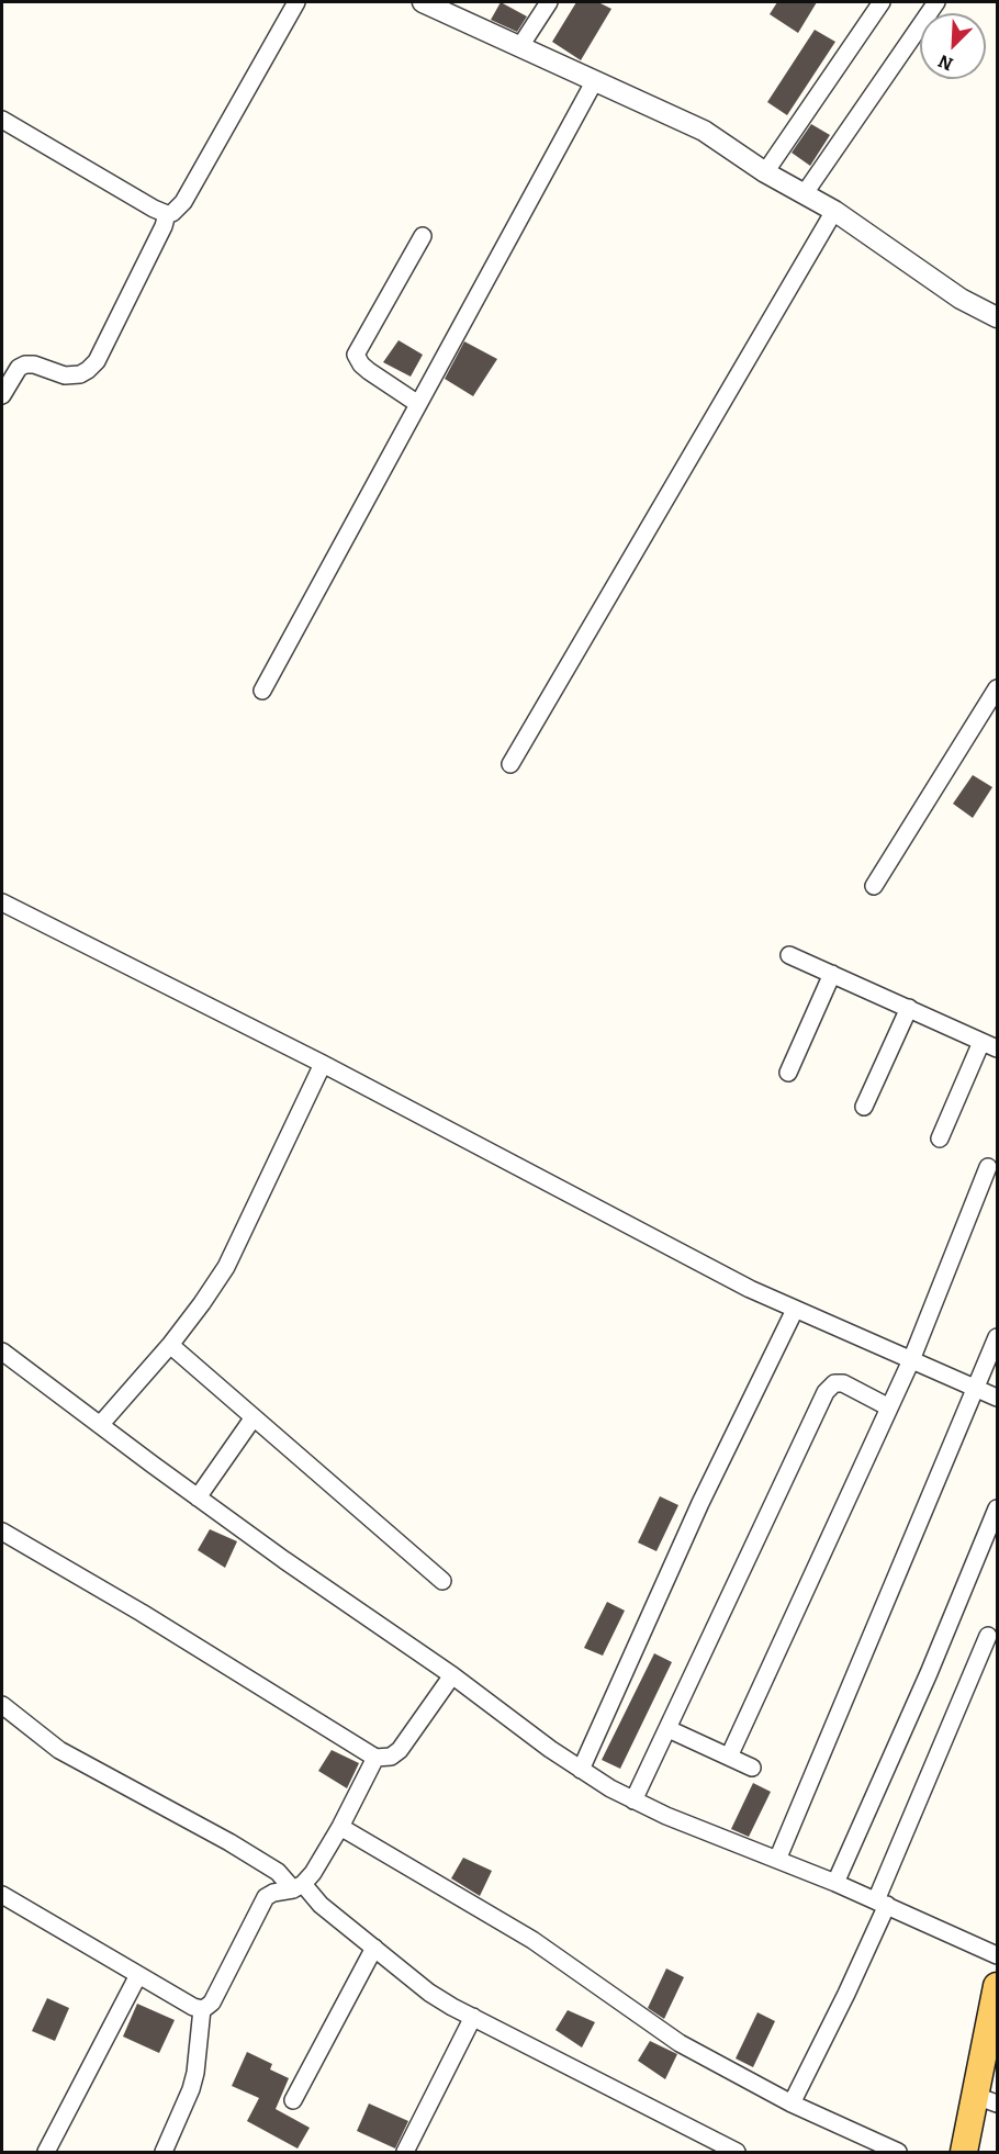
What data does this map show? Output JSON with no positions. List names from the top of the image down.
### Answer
{
  "north": "bottom left"
}
